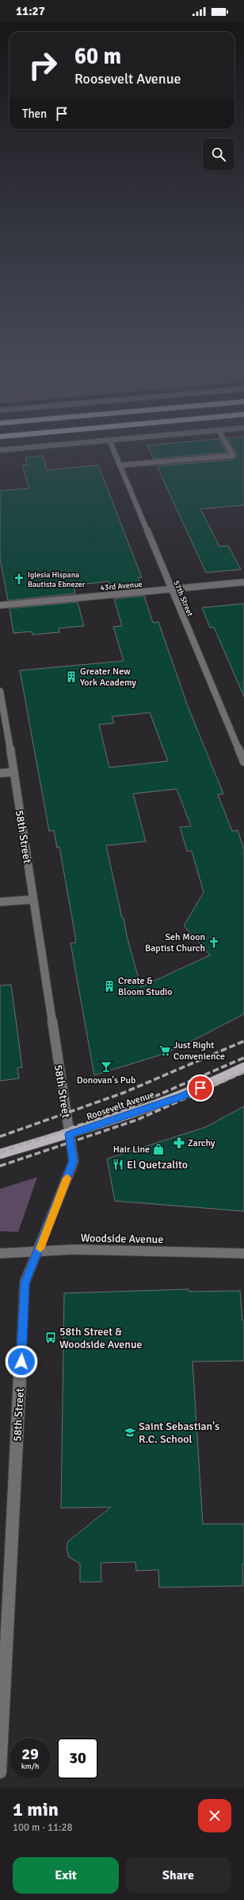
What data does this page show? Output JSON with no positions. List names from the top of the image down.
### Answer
{
  "streets": {
    "main road": ["Roosevelt Avenue"],
    "street": [
      "43rd Avenue",
      "57th Street",
      "58th Street",
      "Woodside Avenue"
    ]
  },
  "crossings": [
    ["43rd Avenue", "57th Street"],
    ["58th Street", "Roosevelt Avenue"],
    ["58th Street", "Woodside Avenue"]
  ],
  "places": {
    "church": ["Iglesia Hispana Bautista Ebnezer", "Seh Moon Baptist Church"],
    "building": ["Greater New York Academy", "Create & Bloom Studio"],
    "supermarket": ["Just Right Convenience"],
    "bar": ["Donovan's Pub"],
    "pharmacy": ["Zarchy"],
    "shop": ["Hair Line"],
    "restaurant": ["El Quetzalito"],
    "bus stop": ["58th Street & Woodside Avenue"],
    "school or university": ["Saint Sebastian's R.C. School"]
  },
  "page": {
    "status": "11:27",
    "turn": ["60 m", "Roosevelt Avenue"],
    "then": "Then",
    "speed": "29 km/h",
    "limit": "30",
    "heading": ["1 min", "100 m · 11:28"],
    "buttons": ["Exit", "Share"]
  }
}
